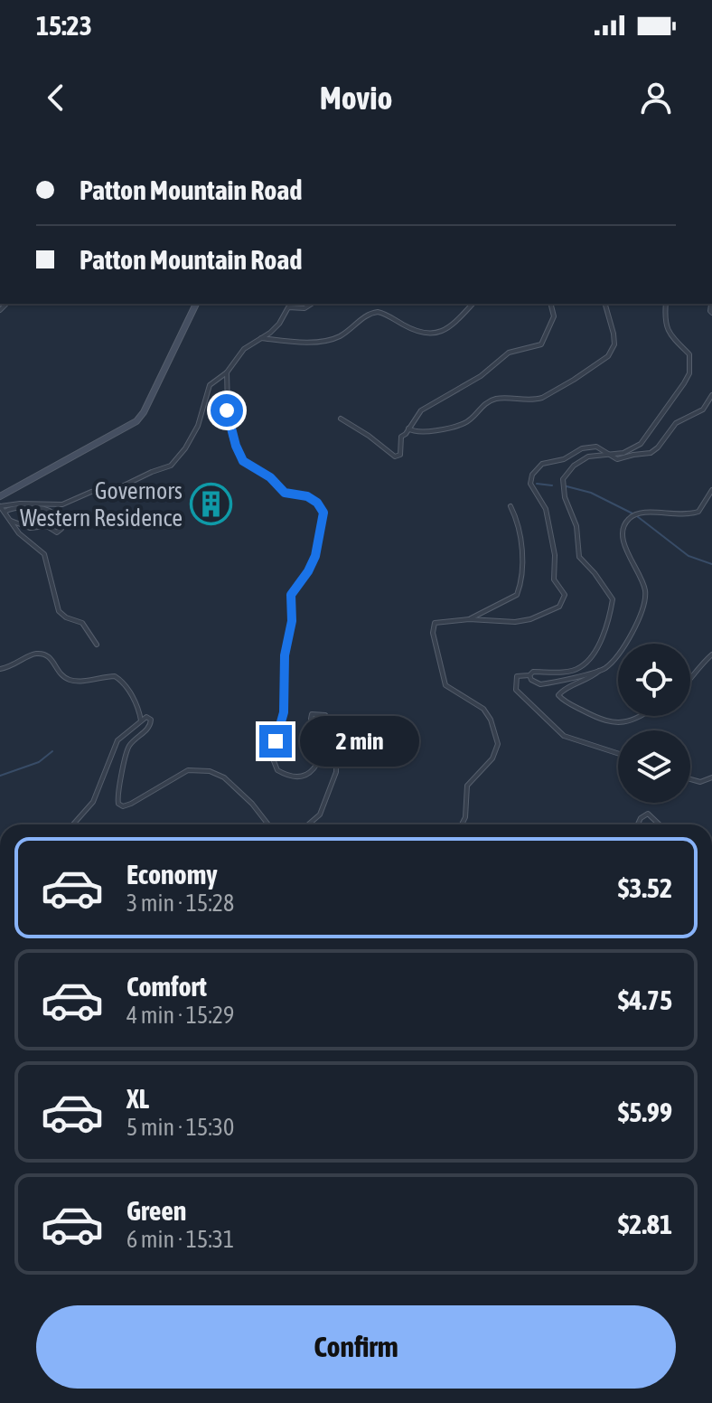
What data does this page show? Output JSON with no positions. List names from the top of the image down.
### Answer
{
  "places": {
    "building": ["Governors Western Residence"]
  },
  "page": {
    "status": "15:23",
    "header": "Movio",
    "banner": ["Patton Mountain Road", "Patton Mountain Road"],
    "bubble": "2 min",
    "list": [
      {
        "name": "Economy",
        "note": "3 min · 15:28",
        "value": "$3.52"
      },
      {
        "name": "Comfort",
        "note": "4 min · 15:29",
        "value": "$4.75"
      },
      {
        "name": "XL",
        "note": "5 min · 15:30",
        "value": "$5.99"
      },
      {
        "name": "Green",
        "note": "6 min · 15:31",
        "value": "$2.81"
      }
    ],
    "buttons": "Confirm"
  }
}
